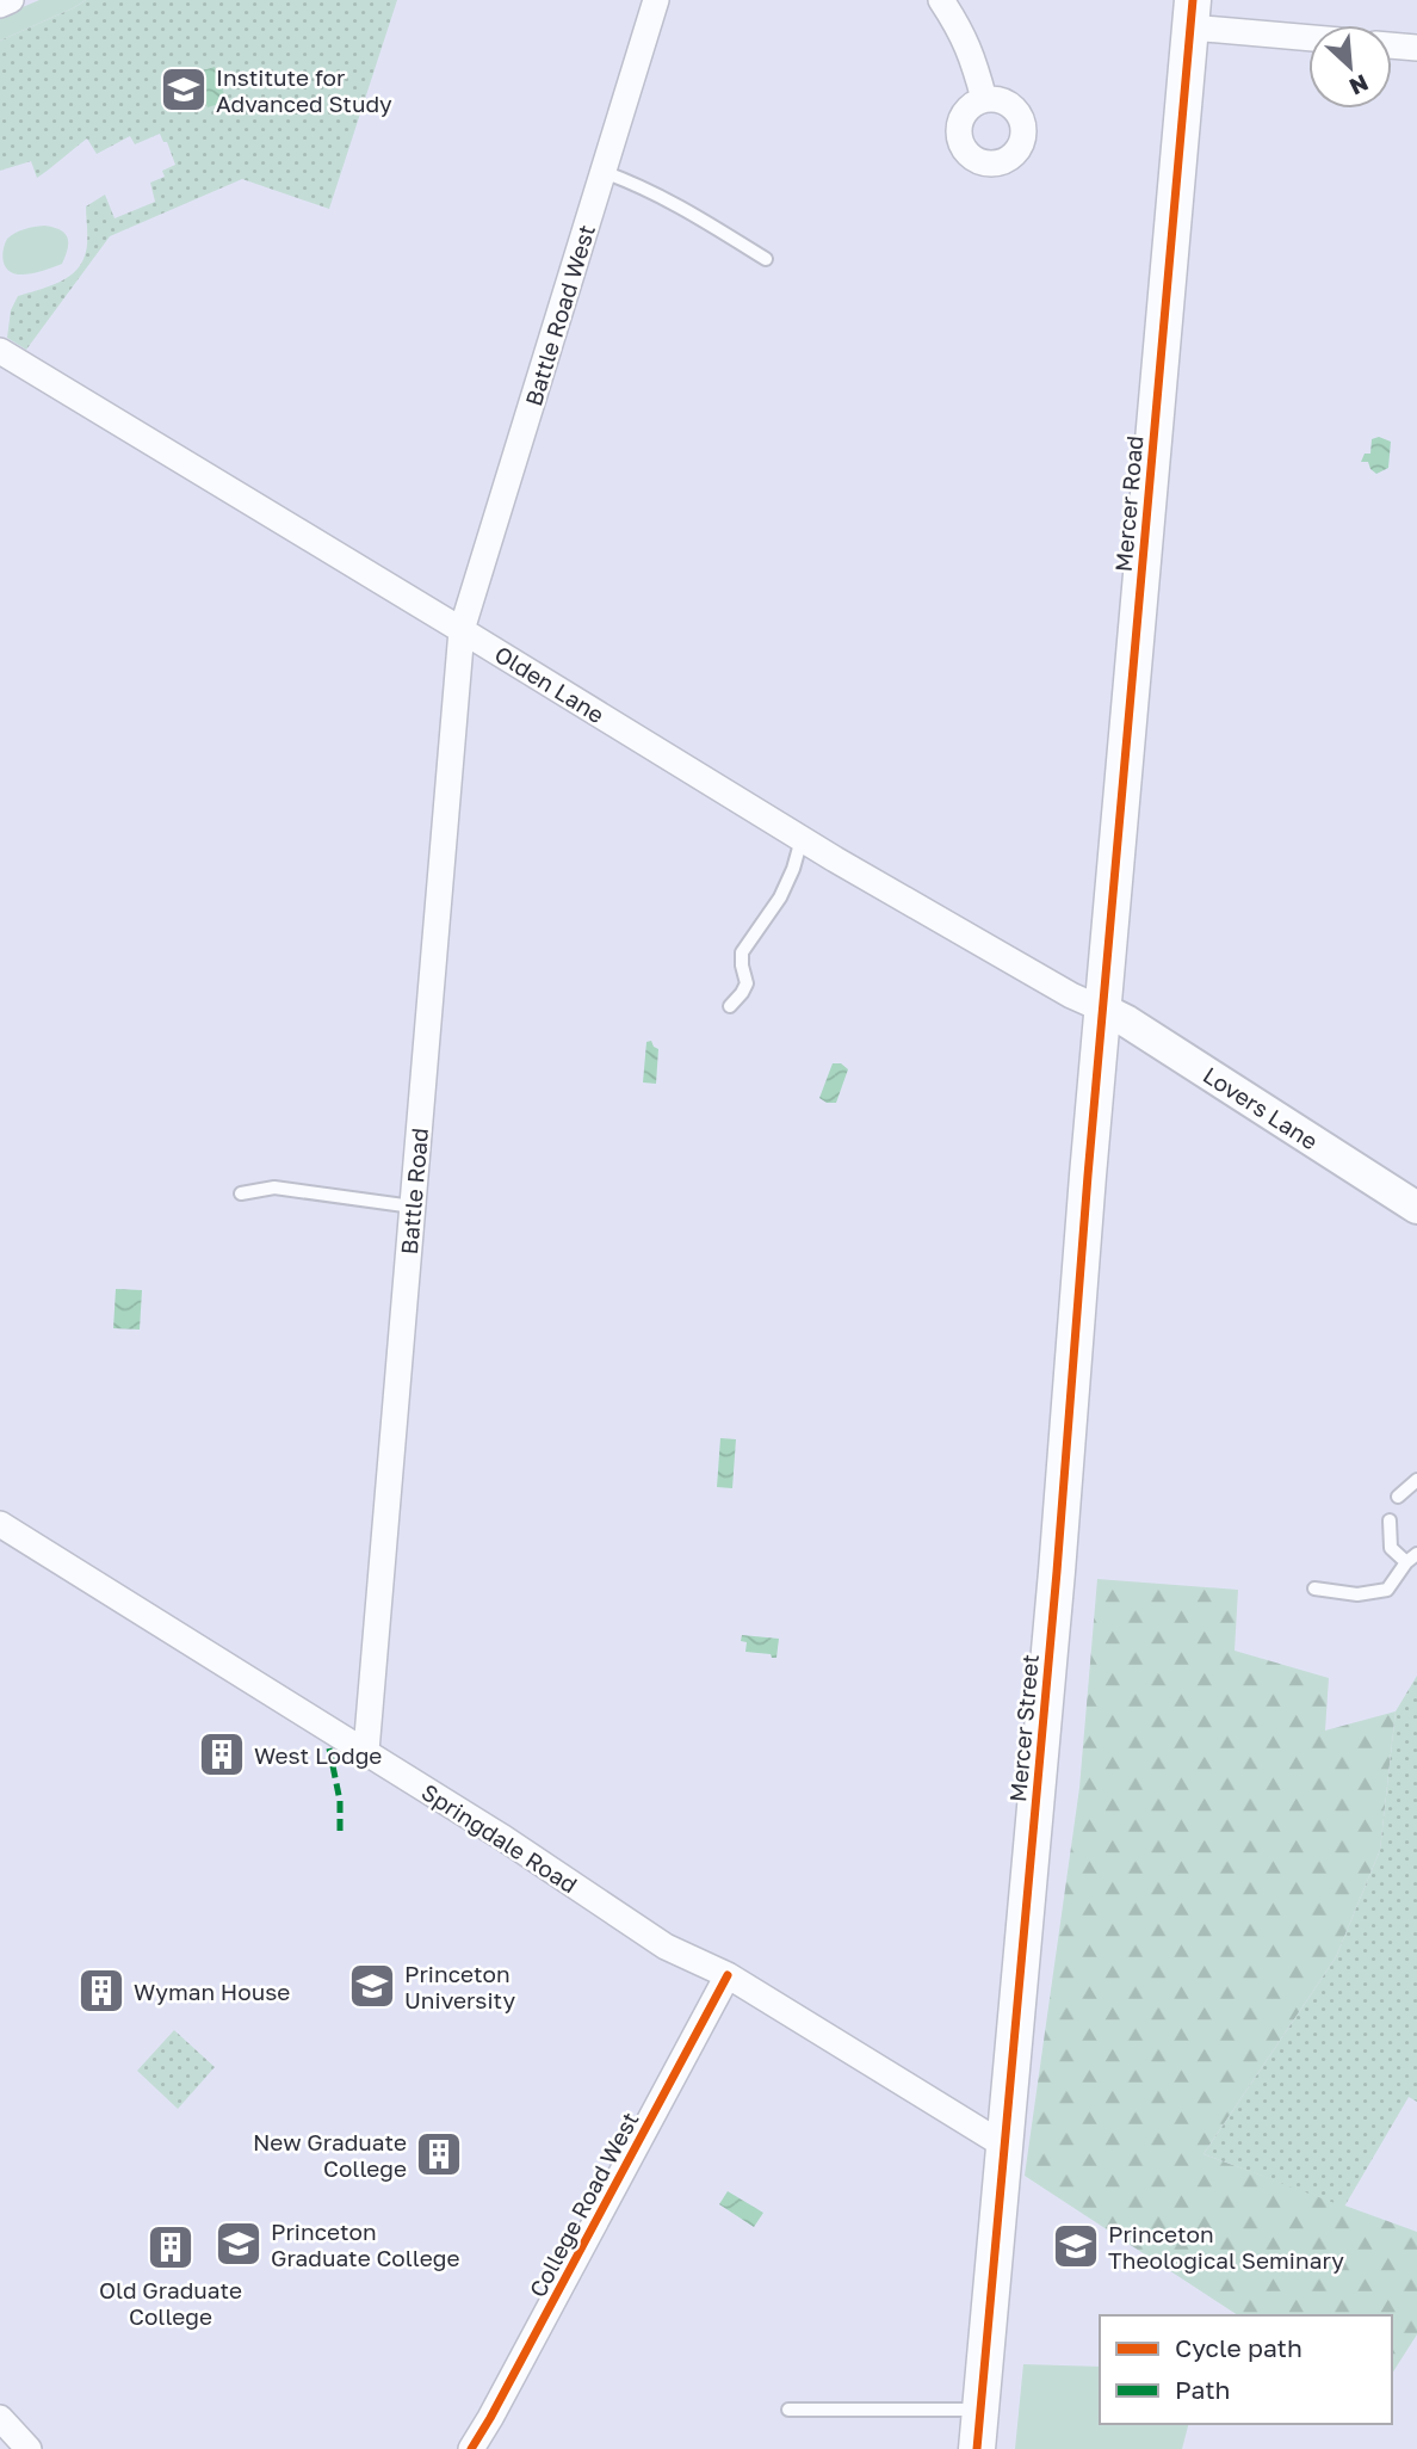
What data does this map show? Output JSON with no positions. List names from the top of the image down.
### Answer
{
  "streets": {
    "main road": ["Mercer Road", "Mercer Street"],
    "street": [
      "Battle Road West",
      "Olden Lane",
      "Lovers Lane",
      "Battle Road",
      "Springdale Road",
      "College Road West"
    ]
  },
  "crossings": [
    ["Battle Road West", "Olden Lane"],
    ["Battle Road West", "Battle Road"],
    ["Mercer Road", "Olden Lane"],
    ["Mercer Road", "Lovers Lane"],
    ["Mercer Road", "Mercer Street"],
    ["Olden Lane", "Lovers Lane"],
    ["Olden Lane", "Battle Road"],
    ["Olden Lane", "Mercer Street"],
    ["Lovers Lane", "Mercer Street"],
    ["Battle Road", "Springdale Road"],
    ["Mercer Street", "Springdale Road"],
    ["Springdale Road", "College Road West"]
  ],
  "places": {
    "school or university": [
      "Institute for Advanced Study",
      "Princeton University",
      "Princeton Graduate College",
      "Princeton Theological Seminary"
    ],
    "building": [
      "West Lodge",
      "Wyman House",
      "New Graduate College",
      "Old Graduate College"
    ]
  },
  "legend": ["Cycle path", "Path"],
  "north": "bottom right"
}
